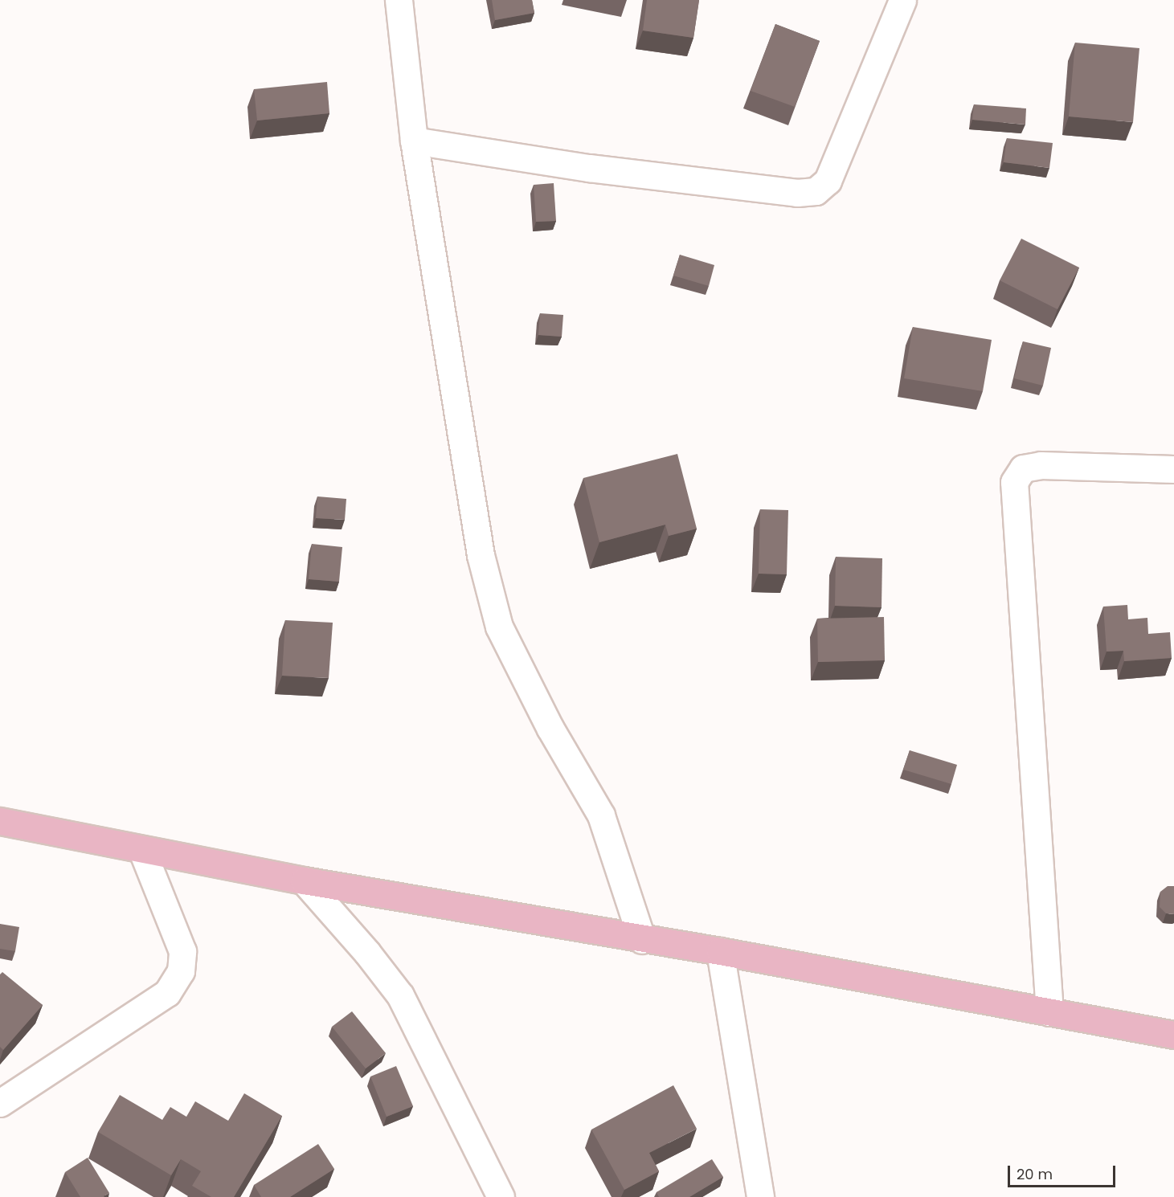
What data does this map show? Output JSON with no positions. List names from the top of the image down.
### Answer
{
  "scale_bar": "20 m"
}
